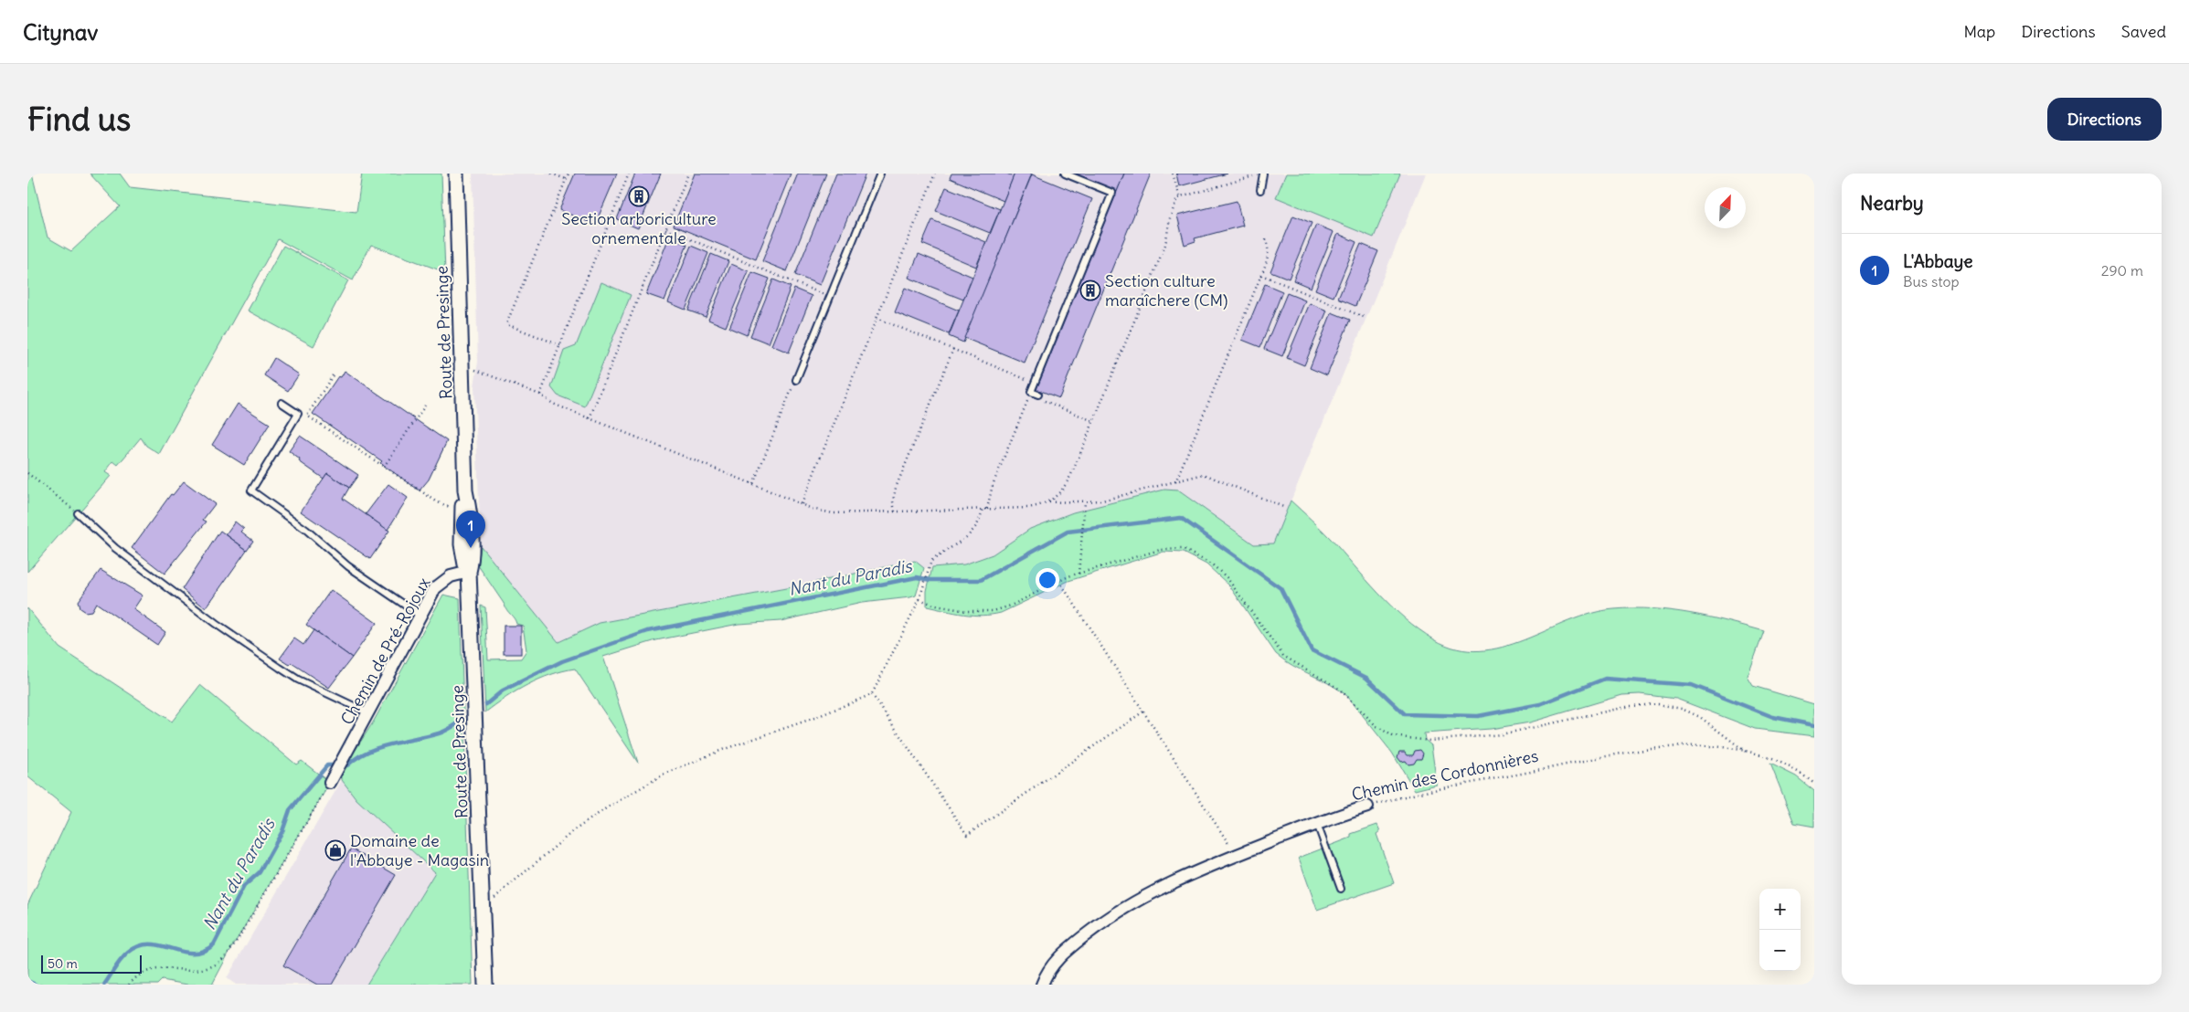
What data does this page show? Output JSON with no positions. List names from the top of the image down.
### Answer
{
  "streets": {
    "street": ["Route de Presinge", "Chemin de Pré-Rojoux", "Chemin des Cordonnières"]
  },
  "crossings": [
    ["Route de Presinge", "Chemin de Pré-Rojoux"]
  ],
  "water": ["Nant du Paradis"],
  "places": {
    "building": ["Section arboriculture ornementale", "Section culture maraîchere (CM)"],
    "shop": ["Domaine de l'Abbaye - Magasin"]
  },
  "scale_bar": "50 m",
  "north": "top right",
  "page": {
    "header": "Citynav",
    "nav": ["Map", "Directions", "Saved"],
    "buttons": "Directions",
    "title": "Find us",
    "heading": "Nearby",
    "list": [
      {
        "mark": "1",
        "name": "L'Abbaye",
        "note": "Bus stop",
        "value": "290 m"
      }
    ],
    "pins": "1",
    "map_buttons": ["+", "−"],
    "scale": "50 m"
  }
}
